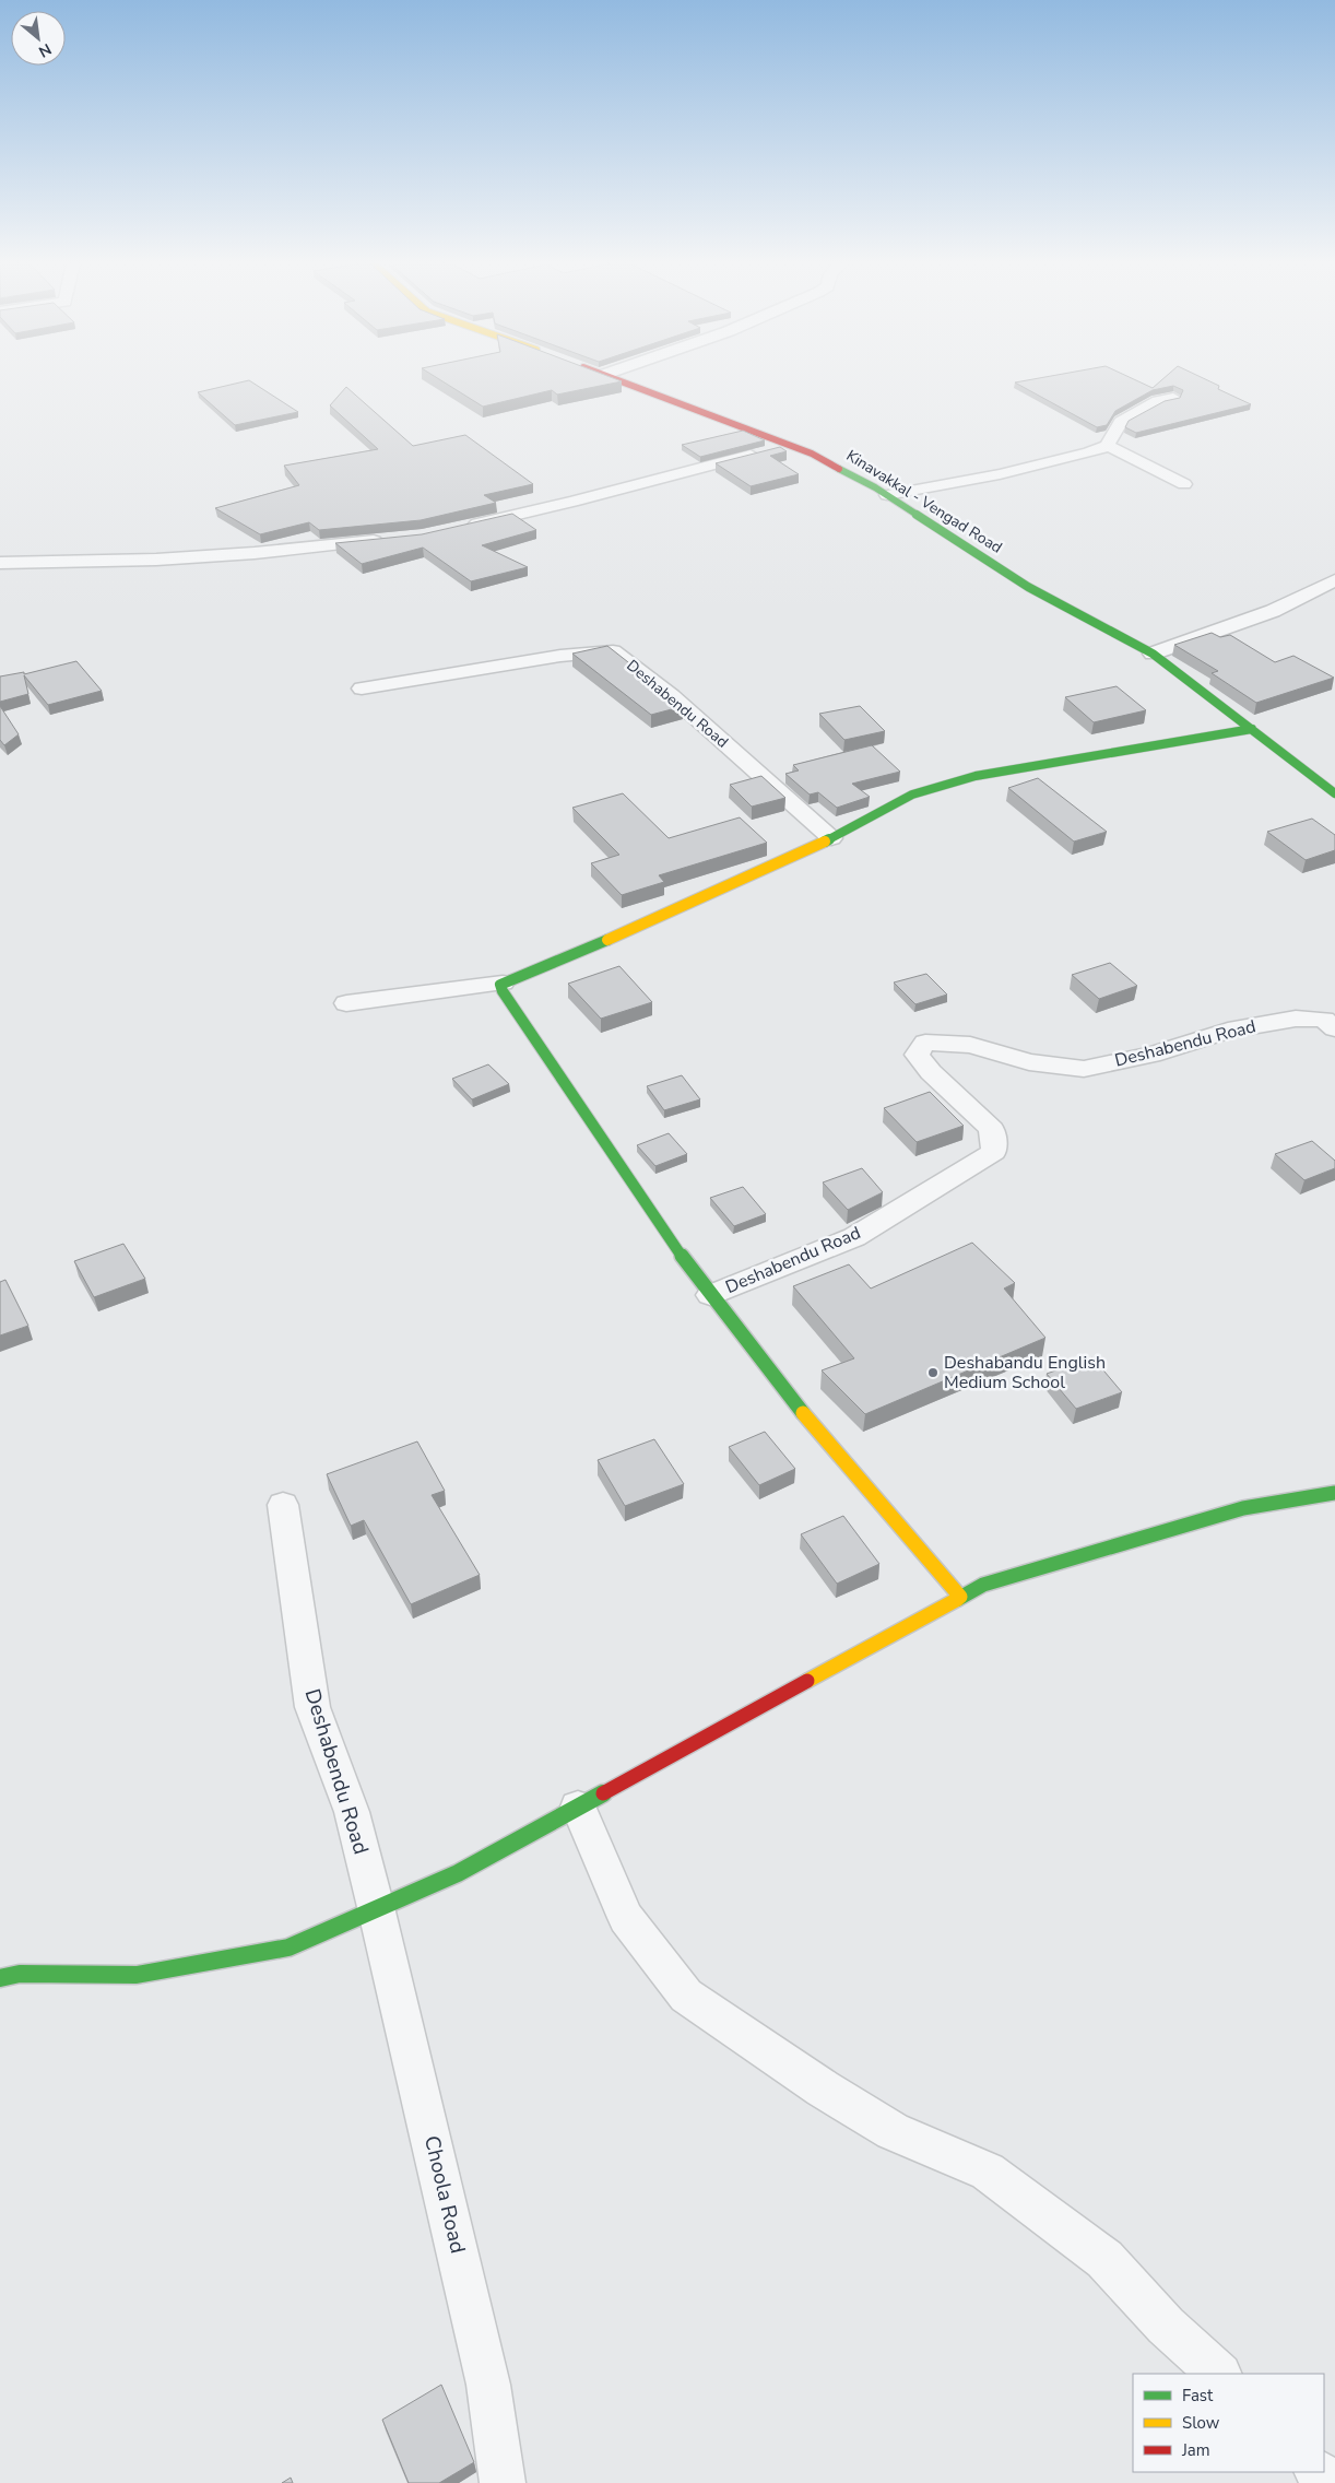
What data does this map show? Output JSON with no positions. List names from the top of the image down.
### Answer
{
  "streets": {
    "street": ["Kinavakkal - Vengad Road", "Deshabendu Road", "Choola Road"]
  },
  "crossings": [
    ["Deshabendu Road", "Choola Road"]
  ],
  "places": ["Deshabandu English Medium School"],
  "legend": ["Fast", "Slow", "Jam"],
  "north": "bottom right"
}
